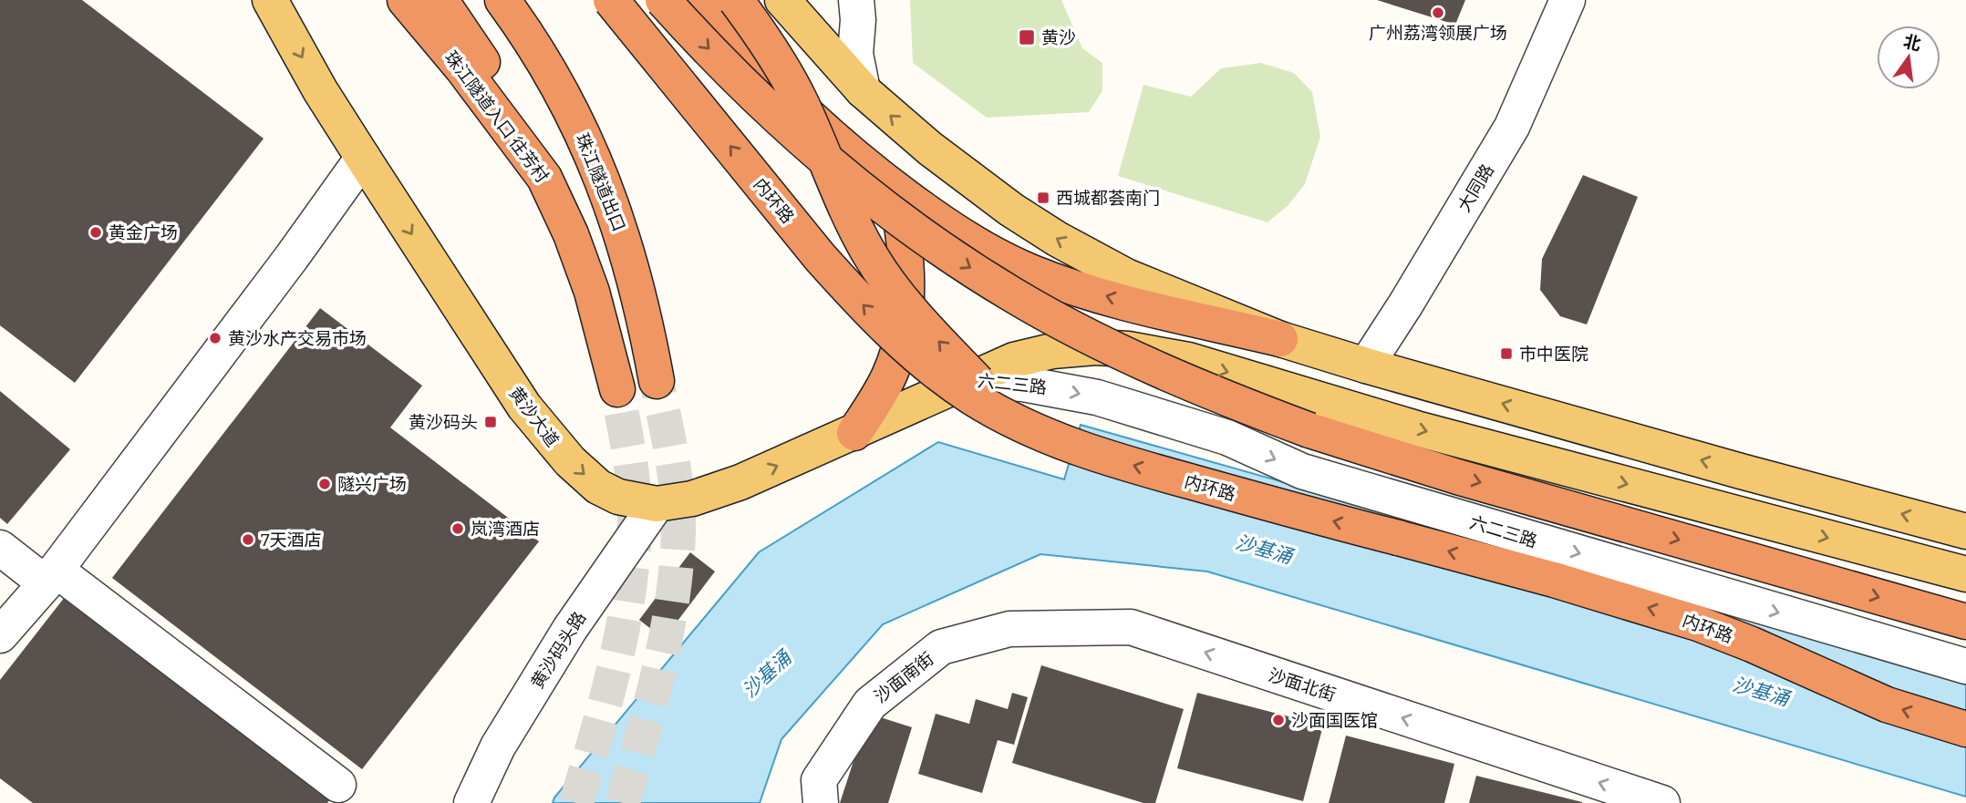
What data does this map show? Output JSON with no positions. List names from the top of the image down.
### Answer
{
  "streets": {
    "highway": ["珠江隧道入口 往芳村", "珠江隧道出口", "内环路"],
    "main road": ["六二三路", "黄沙大道"],
    "street": [
      "大同路",
      "黄沙码头路",
      "沙面南街",
      "沙面北街"
    ]
  },
  "crossings": [
    ["六二三路", "黄沙大道"],
    ["黄沙大道", "黄沙码头路"],
    ["沙面南街", "沙面北街"]
  ],
  "one_way": ["黄沙大道", "沙面北街"],
  "water": ["沙基涌"],
  "places": {
    "other": [
      "广州荔湾领展广场",
      "黄金广场",
      "黄沙水产交易市场",
      "隧兴广场",
      "岚湾酒店",
      "7天酒店",
      "沙面国医馆"
    ],
    "transit": [
      "黄沙",
      "西城都荟南门",
      "市中医院",
      "黄沙码头"
    ]
  },
  "north": "top"
}
